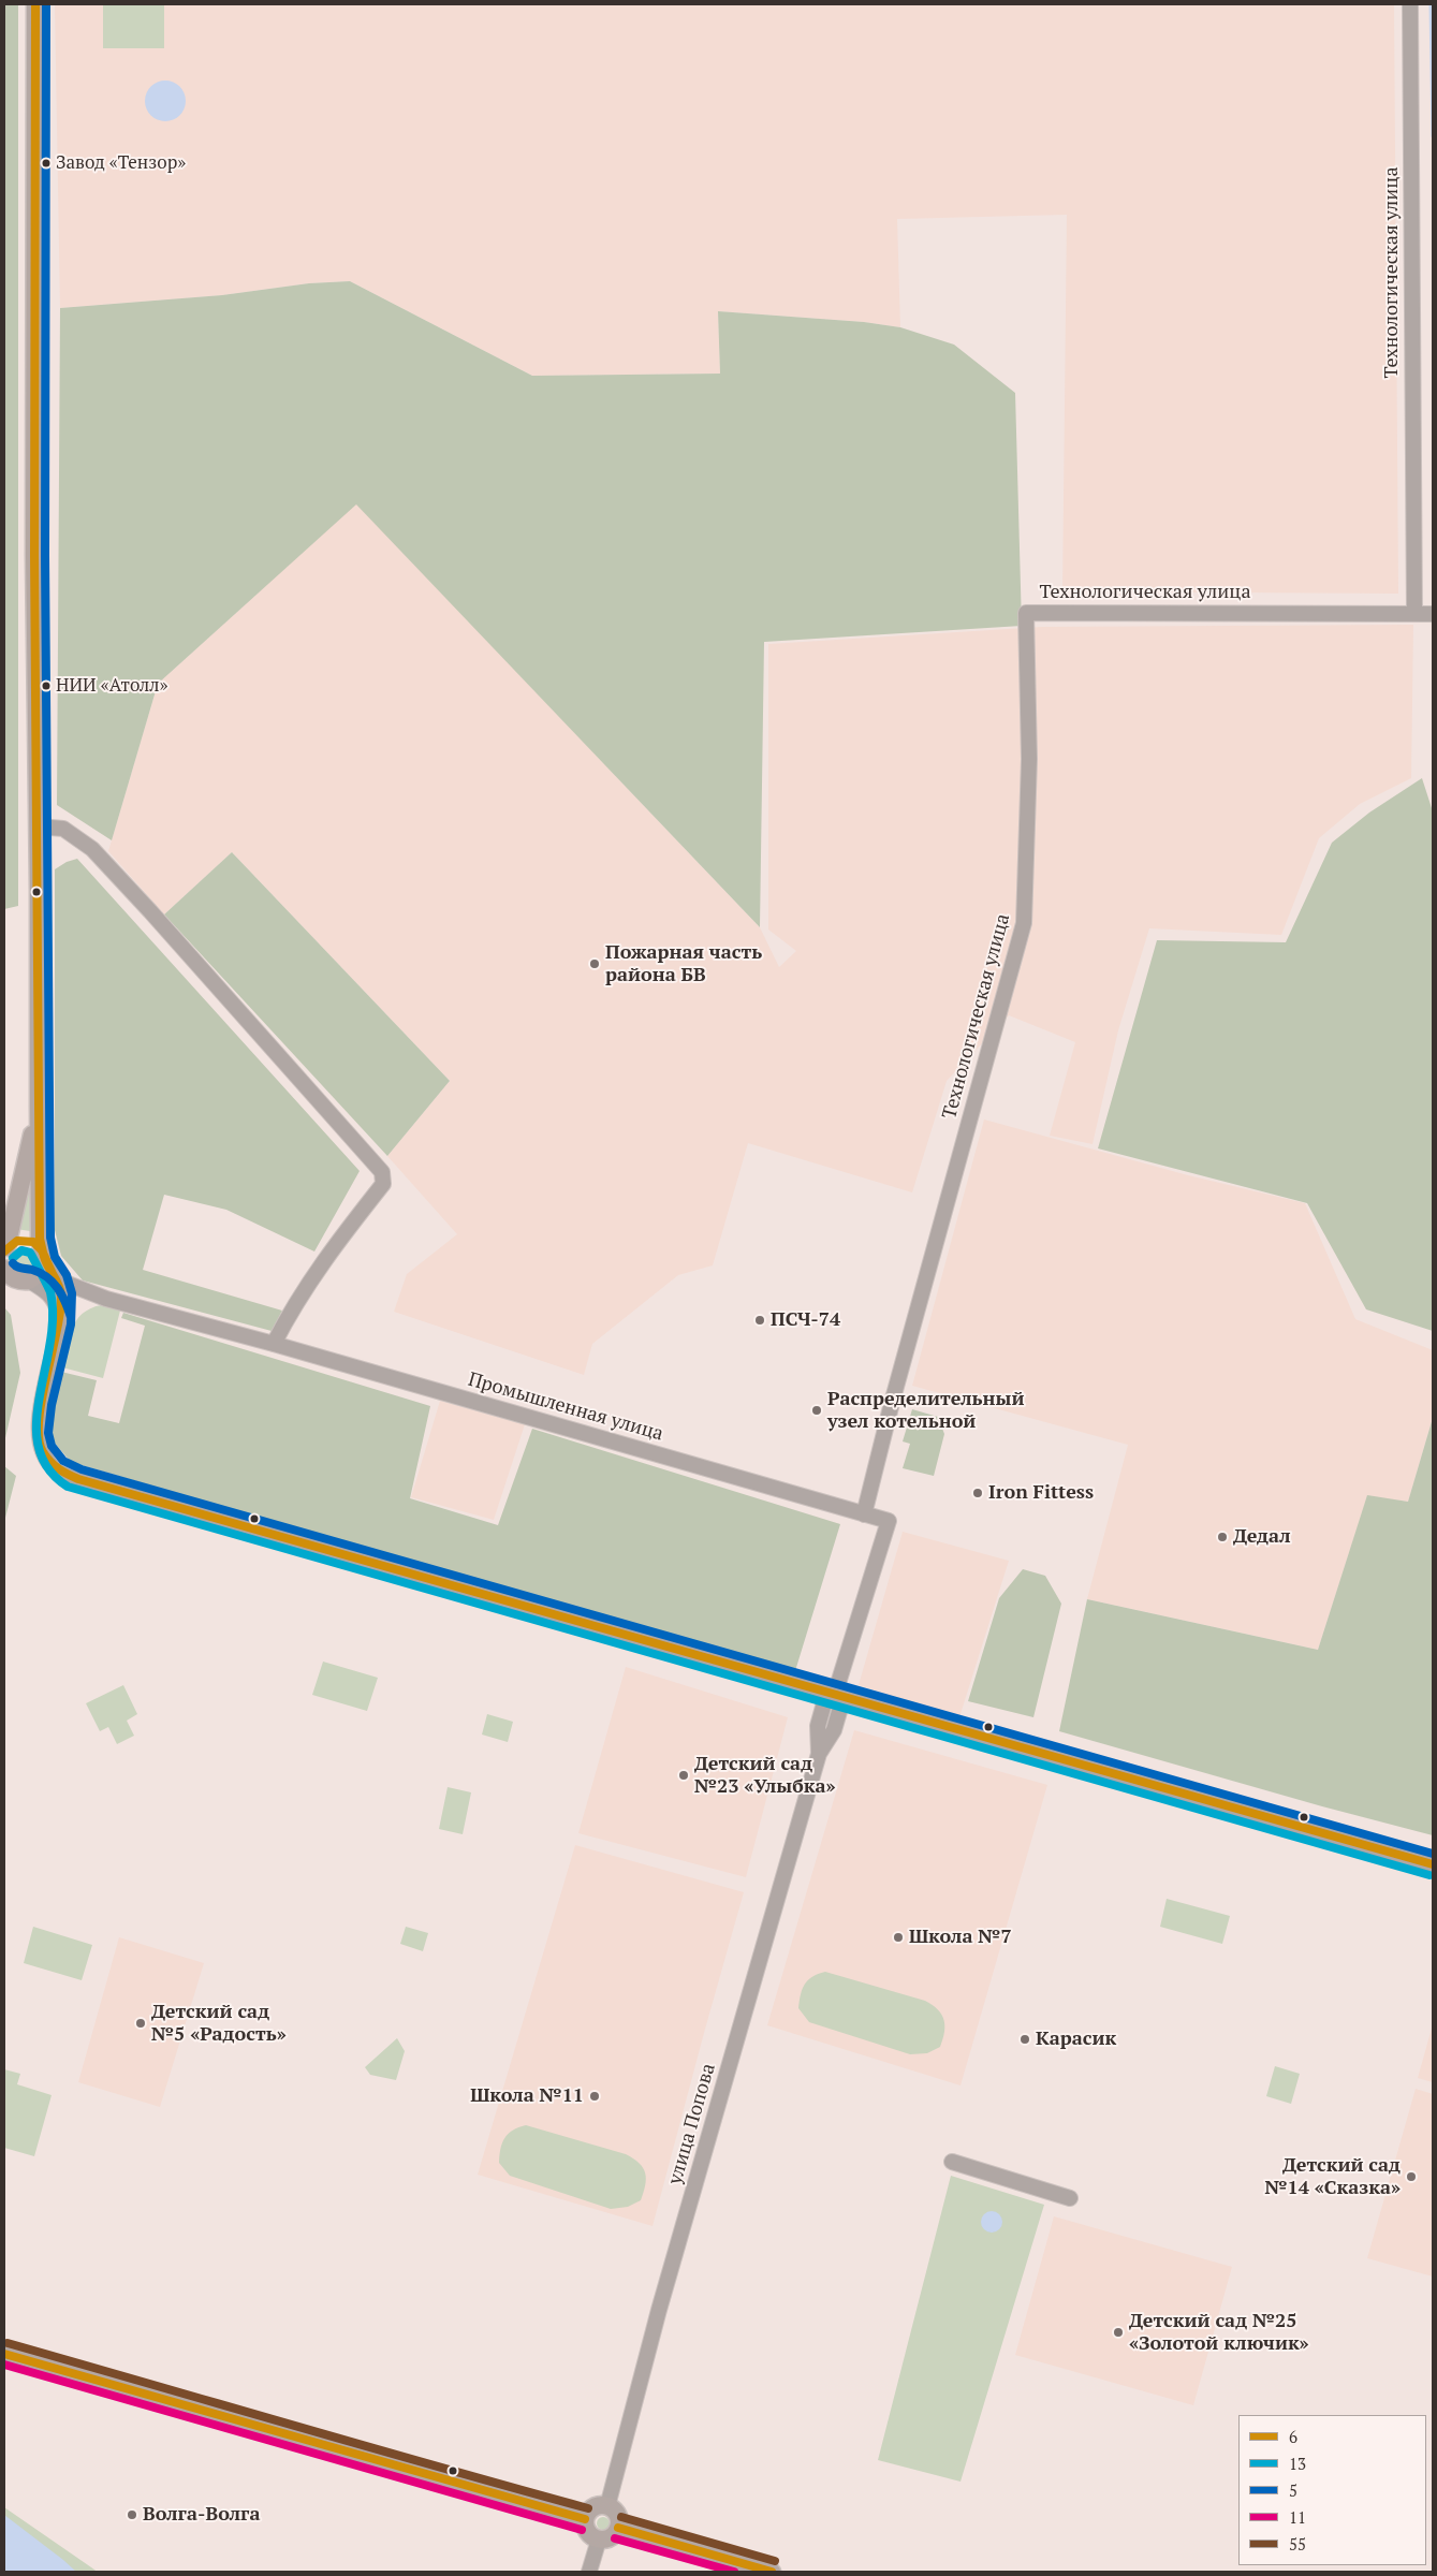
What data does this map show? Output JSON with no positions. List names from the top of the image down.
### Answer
{
  "streets": {
    "street": ["Технологическая улица", "Промышленная улица", "улица Попова"]
  },
  "crossings": [
    ["Технологическая улица", "Промышленная улица"],
    ["Промышленная улица", "улица Попова"]
  ],
  "places": [
    "Завод «Тензор»",
    "НИИ «Атолл»",
    "Пожарная часть района БВ",
    "ПСЧ-74",
    "Распределительный узел котельной",
    "Iron Fittess",
    "Дедал",
    "Детский сад №23 «Улыбка»",
    "Школа №7",
    "Детский сад №5 «Радость»",
    "Карасик",
    "Школа №11",
    "Детский сад №14 «Сказка»",
    "Детский сад №25 «Золотой ключик»",
    "Волга-Волга"
  ],
  "lines": [
    "transit line 6",
    "transit line 5",
    "transit line 13",
    "transit line 55",
    "transit line 11"
  ],
  "legend": [
    "6",
    "13",
    "5",
    "11",
    "55"
  ]
}
